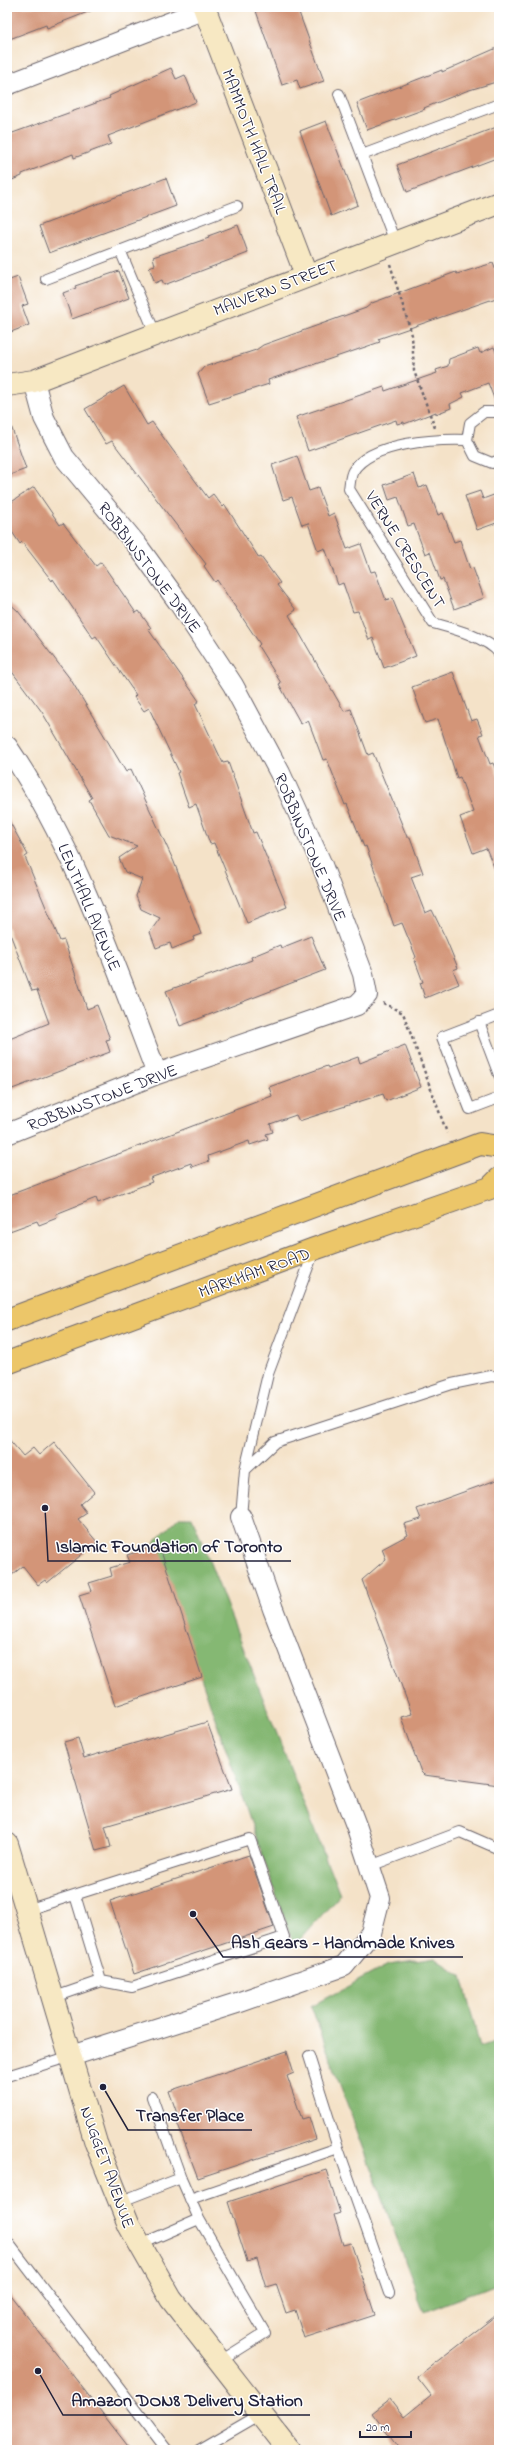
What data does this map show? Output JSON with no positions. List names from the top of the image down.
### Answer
{
  "streets": {
    "main road": ["MARKHAM ROAD"],
    "street": [
      "MAMMOTH HALL TRAIL",
      "MALVERN STREET",
      "ROBBINSTONE DRIVE",
      "LENTHALL AVENUE",
      "NUGGET AVENUE"
    ],
    "lane": ["VERNE CRESCENT"]
  },
  "crossings": [
    ["MAMMOTH HALL TRAIL", "MALVERN STREET"],
    ["MALVERN STREET", "ROBBINSTONE DRIVE"],
    ["ROBBINSTONE DRIVE", "LENTHALL AVENUE"]
  ],
  "places": [
    "Islamic Foundation of Toronto",
    "Ash Gears - Handmade Knives",
    "Transfer Place",
    "Amazon DON8 Delivery Station"
  ],
  "scale_bar": "20 m"
}
